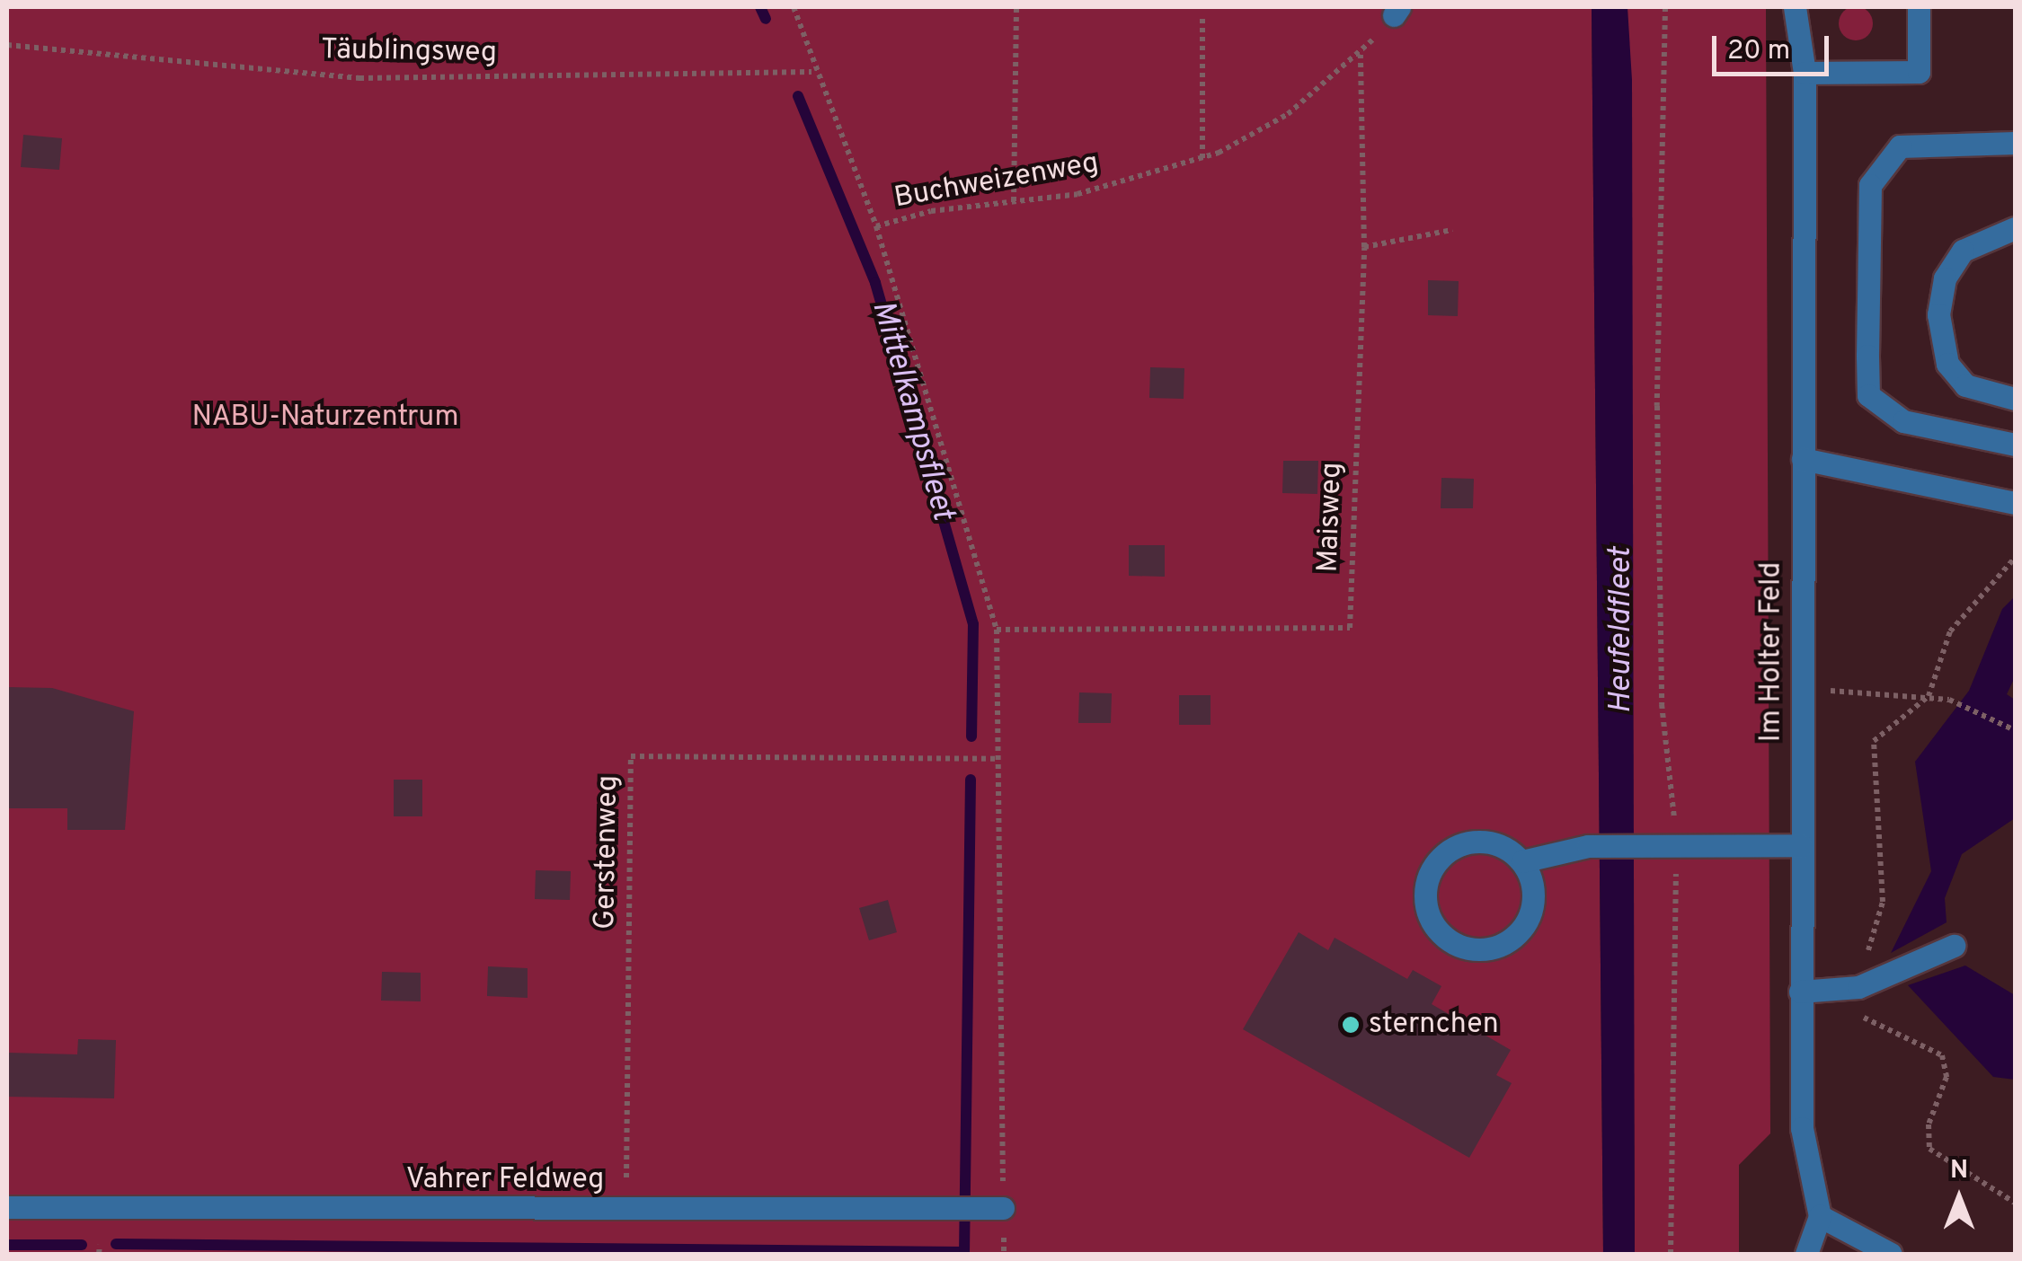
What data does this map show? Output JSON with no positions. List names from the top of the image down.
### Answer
{
  "streets": {
    "street": ["Im Holter Feld", "Vahrer Feldweg"],
    "path": [
      "Täublingsweg",
      "Buchweizenweg",
      "Maisweg",
      "Gerstenweg"
    ]
  },
  "crossings": [
    ["Buchweizenweg", "Maisweg"],
    ["Gerstenweg", "Vahrer Feldweg"]
  ],
  "water": ["Mittelkampsfleet", "Heufeldfleet"],
  "parks": ["NABU-Naturzentrum"],
  "places": ["sternchen"],
  "scale_bar": "20 m",
  "north": "top"
}
